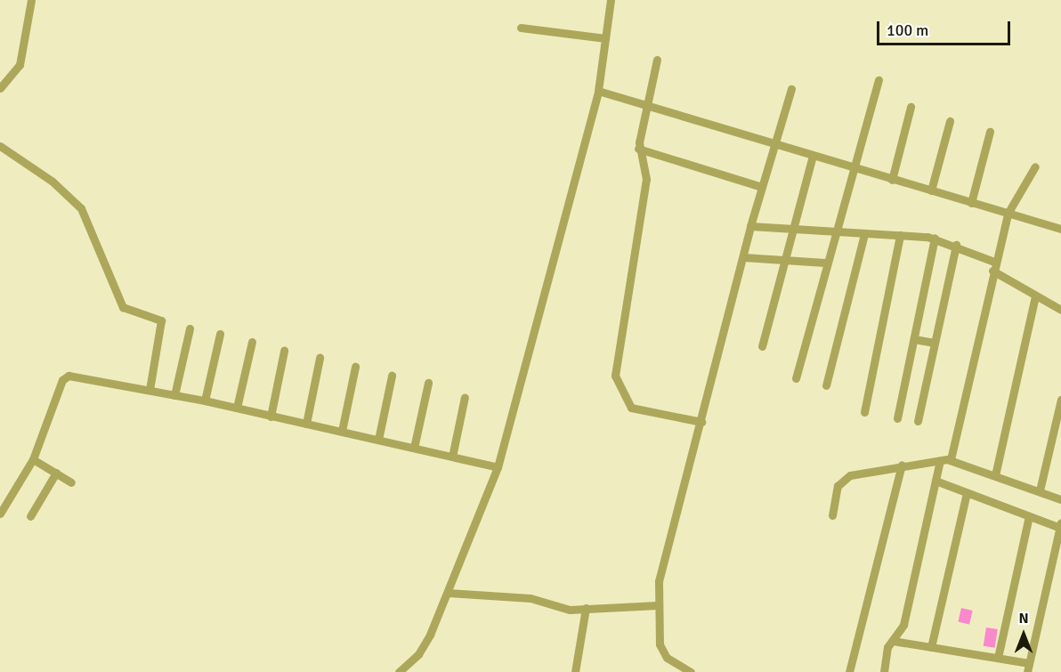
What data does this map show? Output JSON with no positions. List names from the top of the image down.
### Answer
{
  "scale_bar": "100 m",
  "north": "top"
}
